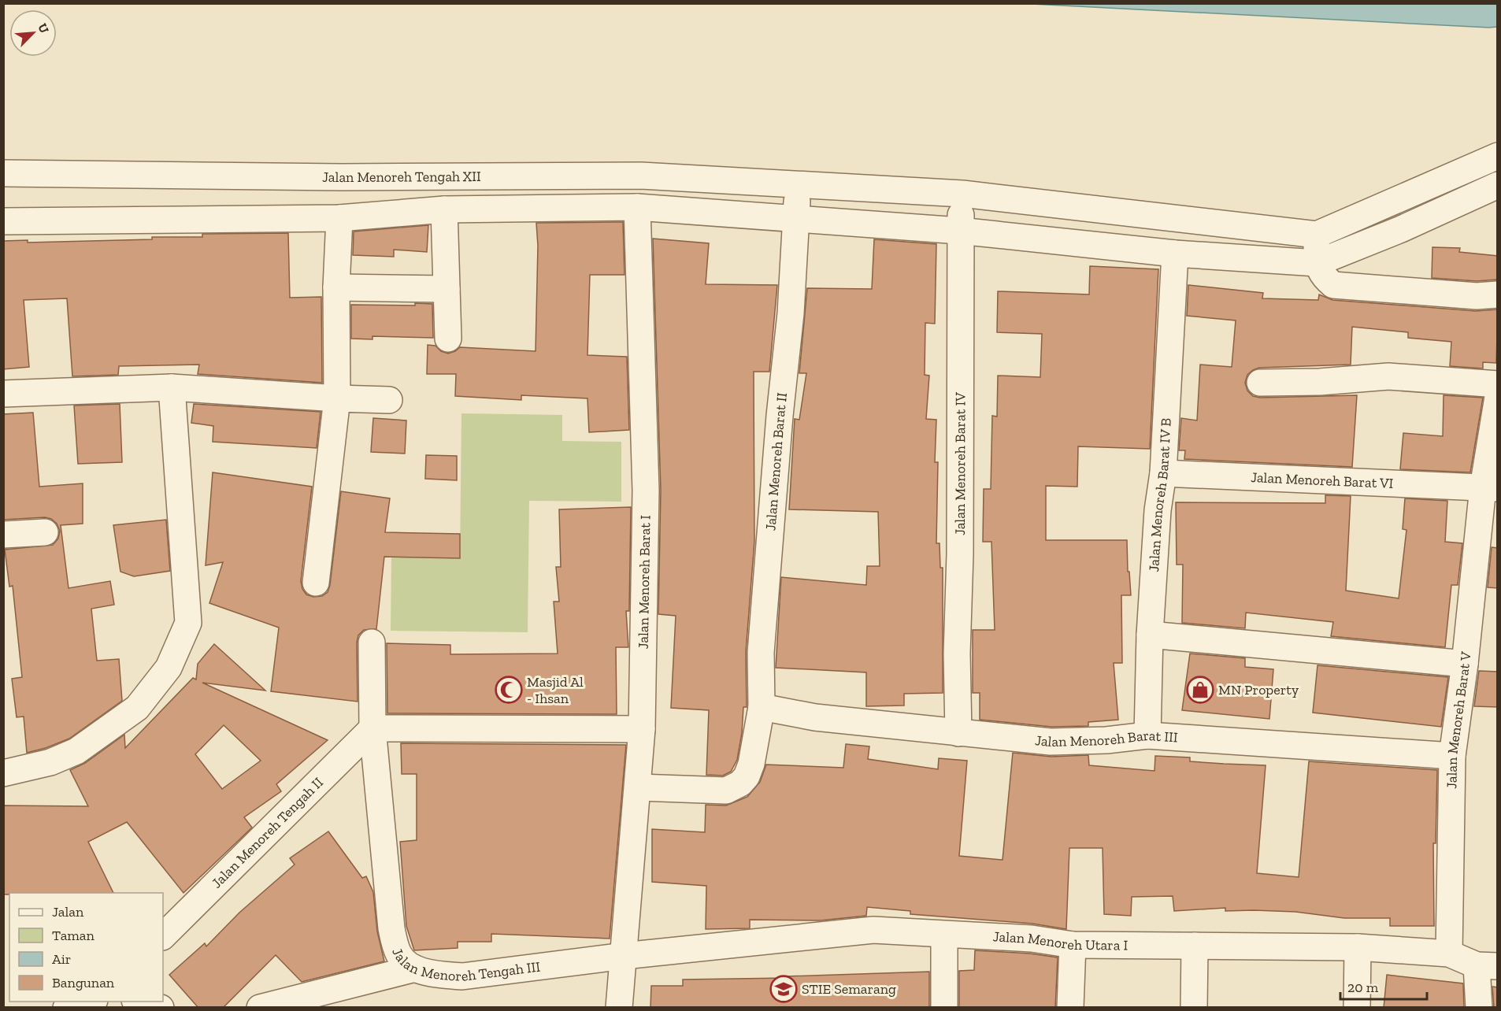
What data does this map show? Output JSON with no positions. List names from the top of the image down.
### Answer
{
  "streets": {
    "street": [
      "Jalan Menoreh Tengah XII",
      "Jalan Menoreh Barat II",
      "Jalan Menoreh Barat IV",
      "Jalan Menoreh Barat VI",
      "Jalan Menoreh Barat IV B",
      "Jalan Menoreh Barat I",
      "Jalan Menoreh Barat V",
      "Jalan Menoreh Barat III",
      "Jalan Menoreh Tengah II",
      "Jalan Menoreh Utara I",
      "Jalan Menoreh Tengah III"
    ]
  },
  "crossings": [
    ["Jalan Menoreh Tengah XII", "Jalan Menoreh Barat II"],
    ["Jalan Menoreh Tengah XII", "Jalan Menoreh Barat IV"],
    ["Jalan Menoreh Barat II", "Jalan Menoreh Barat I"],
    ["Jalan Menoreh Barat II", "Jalan Menoreh Barat III"],
    ["Jalan Menoreh Barat IV", "Jalan Menoreh Barat III"],
    ["Jalan Menoreh Barat VI", "Jalan Menoreh Barat IV B"],
    ["Jalan Menoreh Barat VI", "Jalan Menoreh Barat V"],
    ["Jalan Menoreh Barat IV B", "Jalan Menoreh Barat III"],
    ["Jalan Menoreh Barat I", "Jalan Menoreh Utara I"],
    ["Jalan Menoreh Barat I", "Jalan Menoreh Tengah III"],
    ["Jalan Menoreh Barat V", "Jalan Menoreh Barat III"],
    ["Jalan Menoreh Barat V", "Jalan Menoreh Utara I"],
    ["Jalan Menoreh Tengah II", "Jalan Menoreh Tengah III"],
    ["Jalan Menoreh Utara I", "Jalan Menoreh Tengah III"]
  ],
  "places": {
    "mosque": ["Masjid Al - Ihsan"],
    "shop": ["MN Property"],
    "school or university": ["STIE Semarang"]
  },
  "legend": [
    "Jalan",
    "Taman",
    "Air",
    "Bangunan"
  ],
  "scale_bar": "20 m",
  "north": "top right"
}
